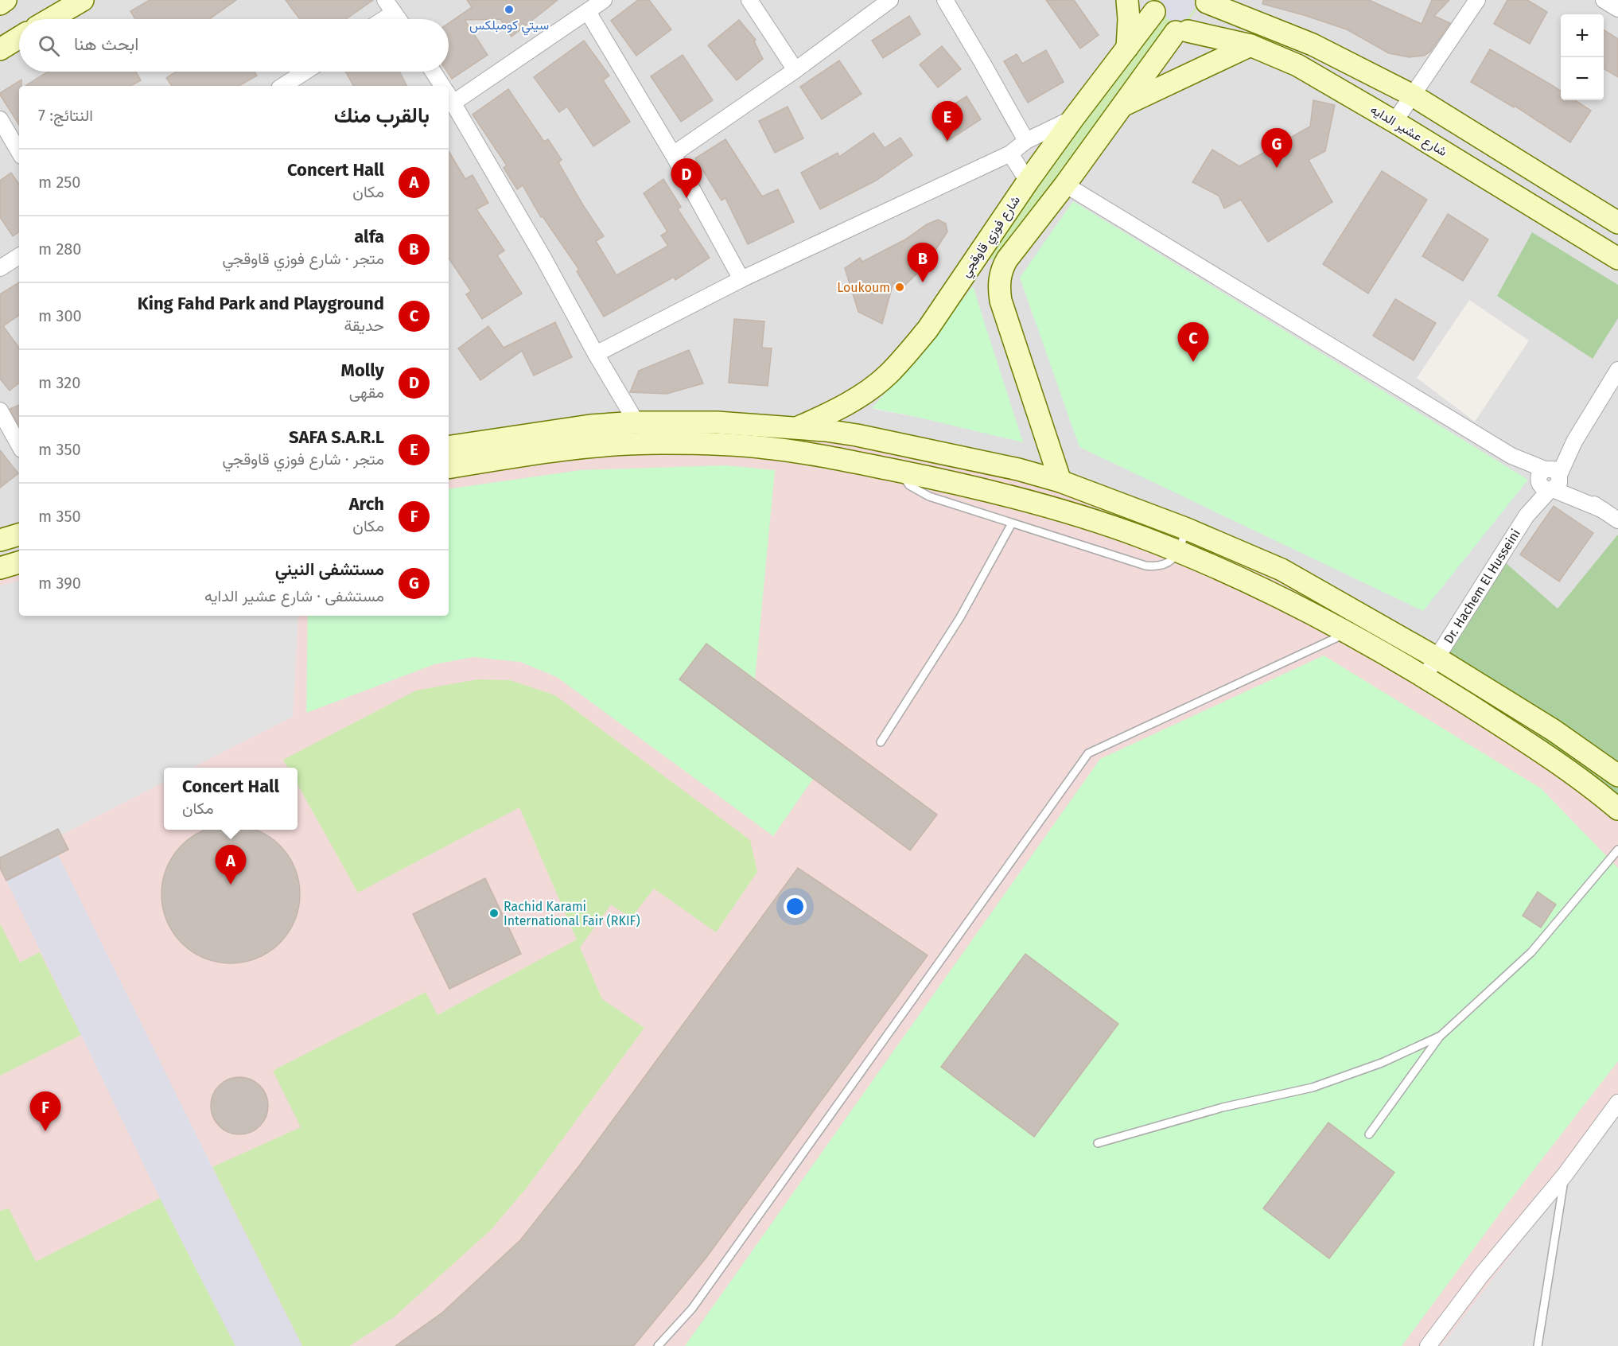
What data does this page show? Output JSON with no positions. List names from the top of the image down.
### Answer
{
  "streets": {
    "street": ["شارع عشير الدايه", "شارع فوزي قاوقجي", "Dr. Hachem El Husseini"]
  },
  "crossings": [
    ["شارع عشير الدايه", "شارع فوزي قاوقجي"]
  ],
  "places": ["سيتي كومبلكس", "Loukoum", "Rachid Karami International Fair (RKIF)"],
  "page": {
    "map_buttons": ["+", "−"],
    "search": "ابحث هنا",
    "heading": ["بالقرب منك", "النتائج: 7"],
    "pins": [
      "E",
      "G",
      "D",
      "B",
      "C",
      "A",
      "F"
    ],
    "list": [
      {
        "mark": "A",
        "name": "Concert Hall",
        "note": "مكان",
        "value": "250 m"
      },
      {
        "mark": "B",
        "name": "alfa",
        "note": "متجر · شارع فوزي قاوقجي",
        "value": "280 m"
      },
      {
        "mark": "C",
        "name": "King Fahd Park and Playground",
        "note": "حديقة",
        "value": "300 m"
      },
      {
        "mark": "D",
        "name": "Molly",
        "note": "مقهى",
        "value": "320 m"
      },
      {
        "mark": "E",
        "name": "SAFA S.A.R.L",
        "note": "متجر · شارع فوزي قاوقجي",
        "value": "350 m"
      },
      {
        "mark": "F",
        "name": "Arch",
        "note": "مكان",
        "value": "350 m"
      },
      {
        "mark": "G",
        "name": "مستشفى النيني",
        "note": "مستشفى · شارع عشير الدايه",
        "value": "390 m"
      }
    ],
    "popup": ["Concert Hall", "مكان"]
  }
}
